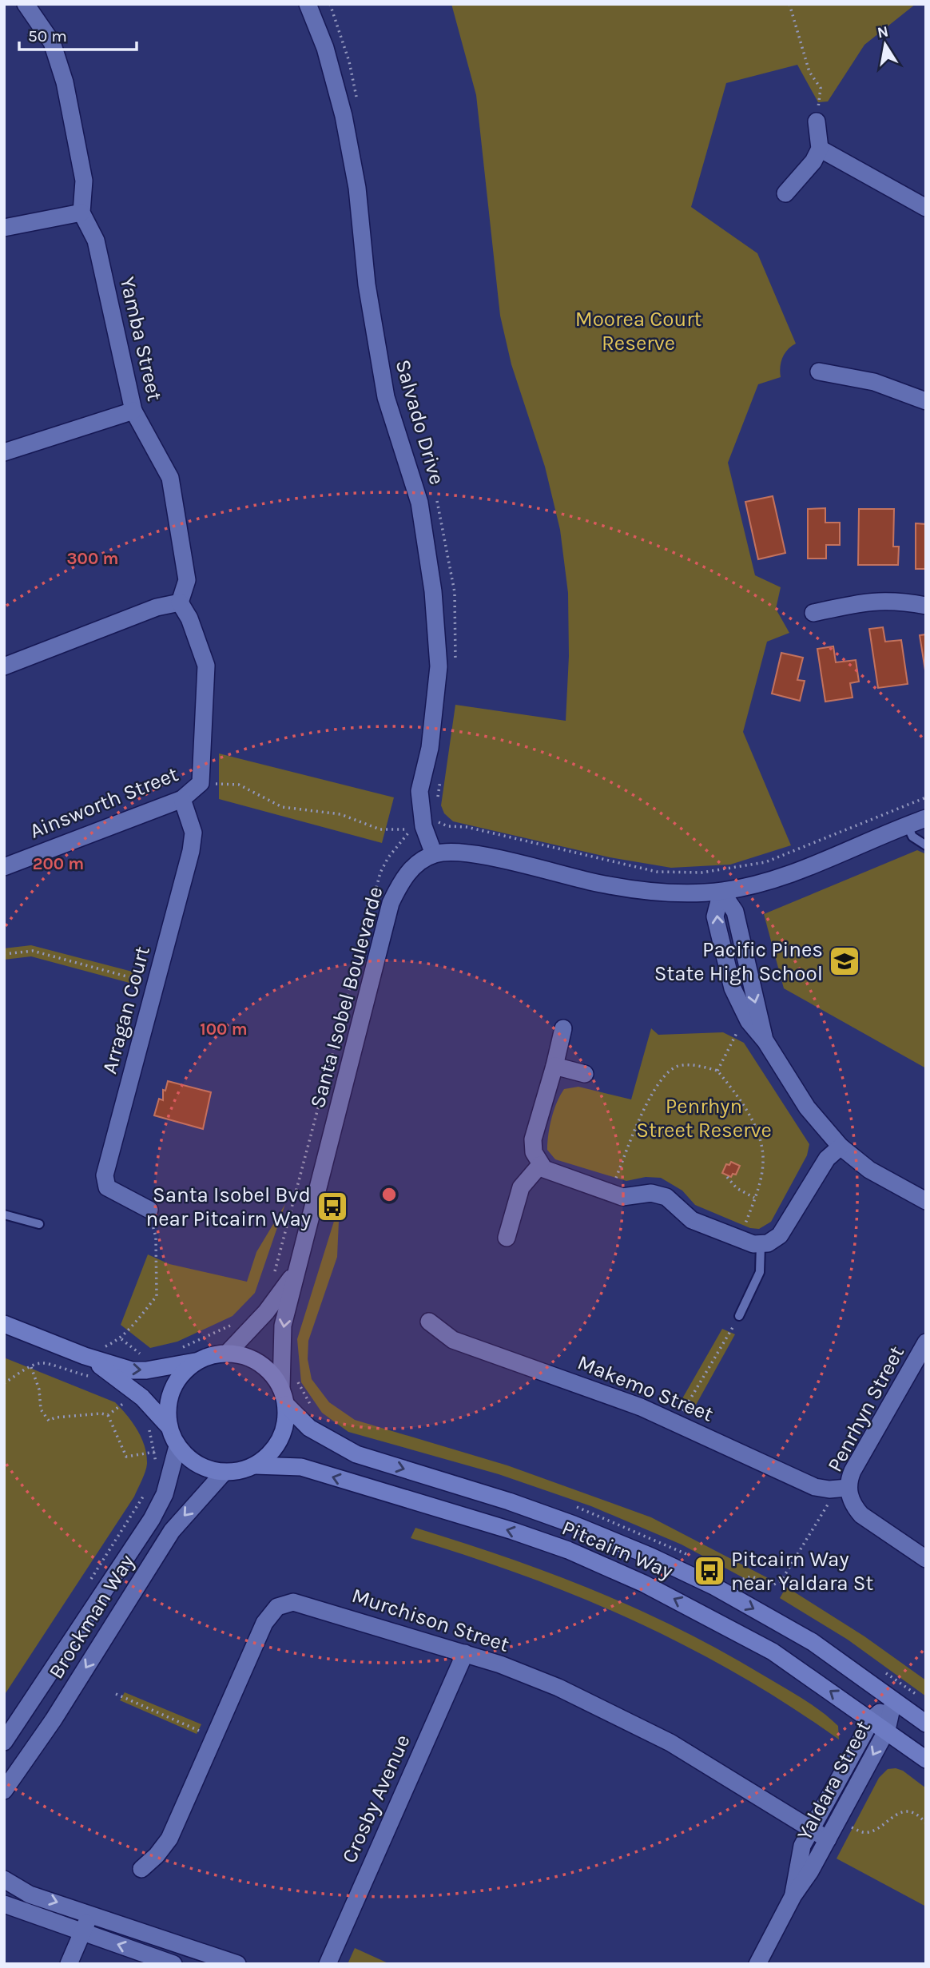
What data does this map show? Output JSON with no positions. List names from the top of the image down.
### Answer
{
  "streets": {
    "main road": ["Pitcairn Way"],
    "street": [
      "Yamba Street",
      "Salvado Drive",
      "Ainsworth Street",
      "Santa Isobel Boulevarde",
      "Arragan Court",
      "Makemo Street",
      "Penrhyn Street",
      "Brockman Way",
      "Murchison Street",
      "Yaldara Street",
      "Crosby Avenue"
    ]
  },
  "crossings": [
    ["Yamba Street", "Ainsworth Street"],
    ["Salvado Drive", "Santa Isobel Boulevarde"],
    ["Ainsworth Street", "Arragan Court"],
    ["Santa Isobel Boulevarde", "Pitcairn Way"],
    ["Santa Isobel Boulevarde", "Brockman Way"],
    ["Makemo Street", "Penrhyn Street"],
    ["Pitcairn Way", "Brockman Way"],
    ["Pitcairn Way", "Yaldara Street"],
    ["Murchison Street", "Yaldara Street"],
    ["Murchison Street", "Crosby Avenue"]
  ],
  "parks": ["Moorea Court Reserve", "Penrhyn Street Reserve"],
  "places": {
    "school or university": ["Pacific Pines State High School"],
    "bus stop": ["Santa Isobel Bvd near Pitcairn Way", "Pitcairn Way near Yaldara St"]
  },
  "scale_bar": "50 m",
  "north": "top",
  "rings": ["300 m", "200 m", "100 m"]
}
